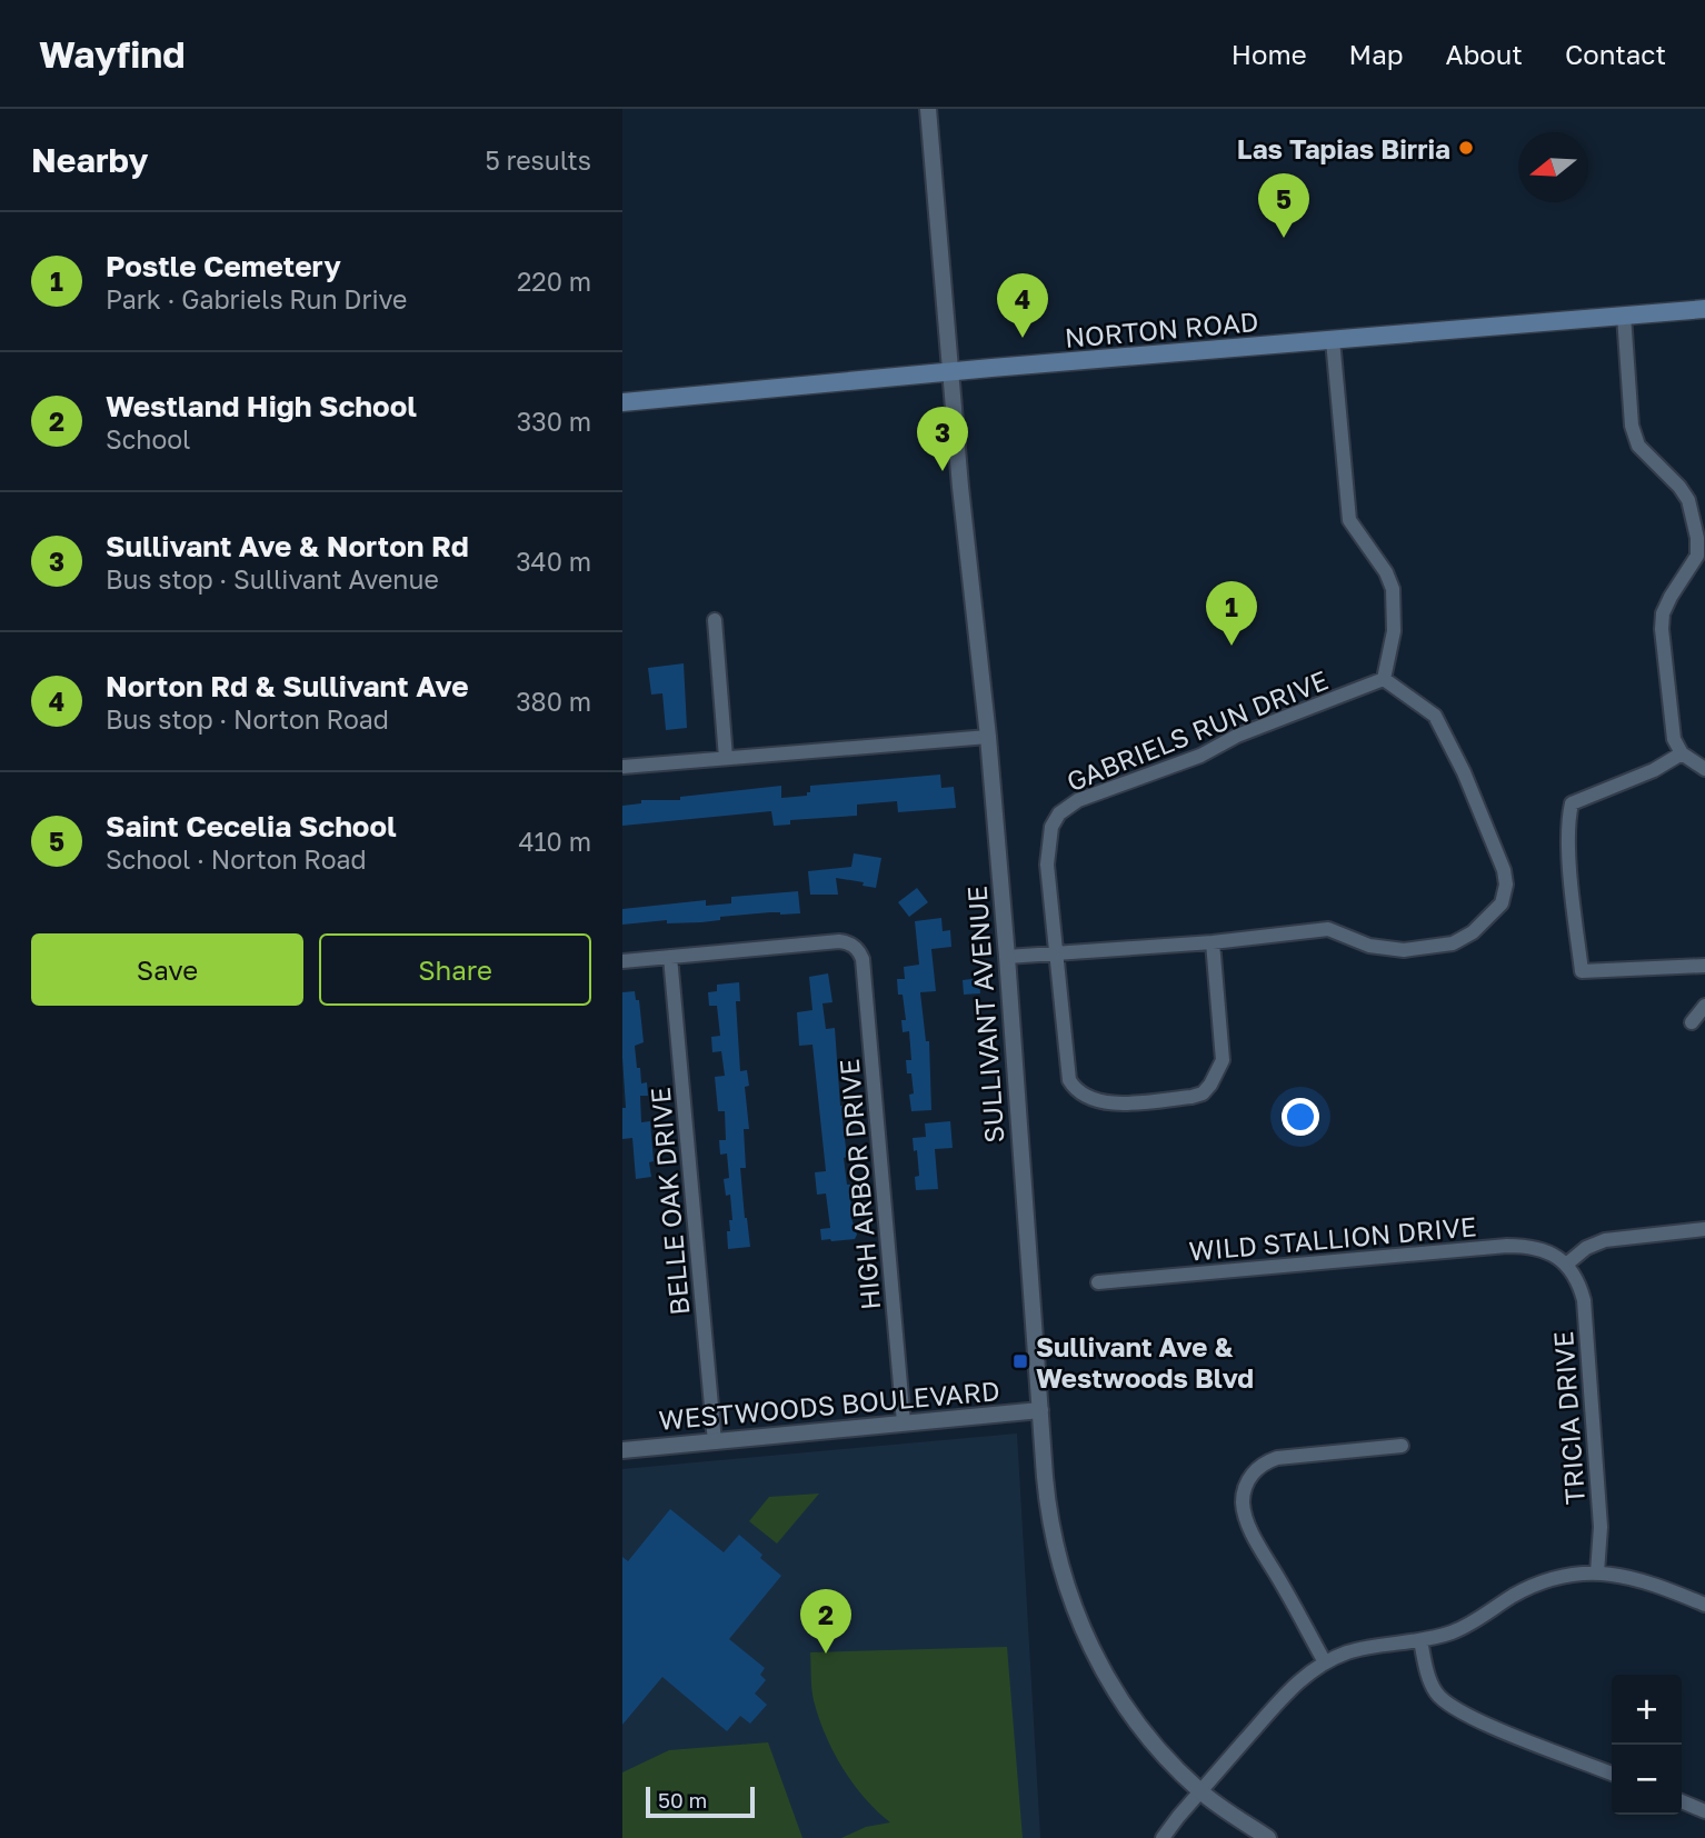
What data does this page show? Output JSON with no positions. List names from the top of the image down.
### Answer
{
  "streets": {
    "main road": ["NORTON ROAD"],
    "street": [
      "GABRIELS RUN DRIVE",
      "SULLIVANT AVENUE",
      "HIGH ARBOR DRIVE",
      "BELLE OAK DRIVE",
      "WILD STALLION DRIVE",
      "WESTWOODS BOULEVARD",
      "TRICIA DRIVE"
    ]
  },
  "crossings": [
    ["NORTON ROAD", "SULLIVANT AVENUE"],
    ["SULLIVANT AVENUE", "WESTWOODS BOULEVARD"],
    ["HIGH ARBOR DRIVE", "BELLE OAK DRIVE"],
    ["HIGH ARBOR DRIVE", "WESTWOODS BOULEVARD"],
    ["BELLE OAK DRIVE", "WESTWOODS BOULEVARD"],
    ["WILD STALLION DRIVE", "TRICIA DRIVE"]
  ],
  "places": {
    "other": ["Las Tapias Birria"],
    "transit": ["Sullivant Ave & Westwoods Blvd"]
  },
  "scale_bar": "50 m",
  "north": "left",
  "page": {
    "header": "Wayfind",
    "nav": [
      "Home",
      "Map",
      "About",
      "Contact"
    ],
    "heading": ["Nearby", "5 results"],
    "pins": [
      "5",
      "4",
      "3",
      "1",
      "2"
    ],
    "list": [
      {
        "mark": "1",
        "name": "Postle Cemetery",
        "note": "Park · Gabriels Run Drive",
        "value": "220 m"
      },
      {
        "mark": "2",
        "name": "Westland High School",
        "note": "School",
        "value": "330 m"
      },
      {
        "mark": "3",
        "name": "Sullivant Ave & Norton Rd",
        "note": "Bus stop · Sullivant Avenue",
        "value": "340 m"
      },
      {
        "mark": "4",
        "name": "Norton Rd & Sullivant Ave",
        "note": "Bus stop · Norton Road",
        "value": "380 m"
      },
      {
        "mark": "5",
        "name": "Saint Cecelia School",
        "note": "School · Norton Road",
        "value": "410 m"
      }
    ],
    "buttons": ["Save", "Share"],
    "map_buttons": ["+", "−"],
    "scale": "50 m"
  }
}
